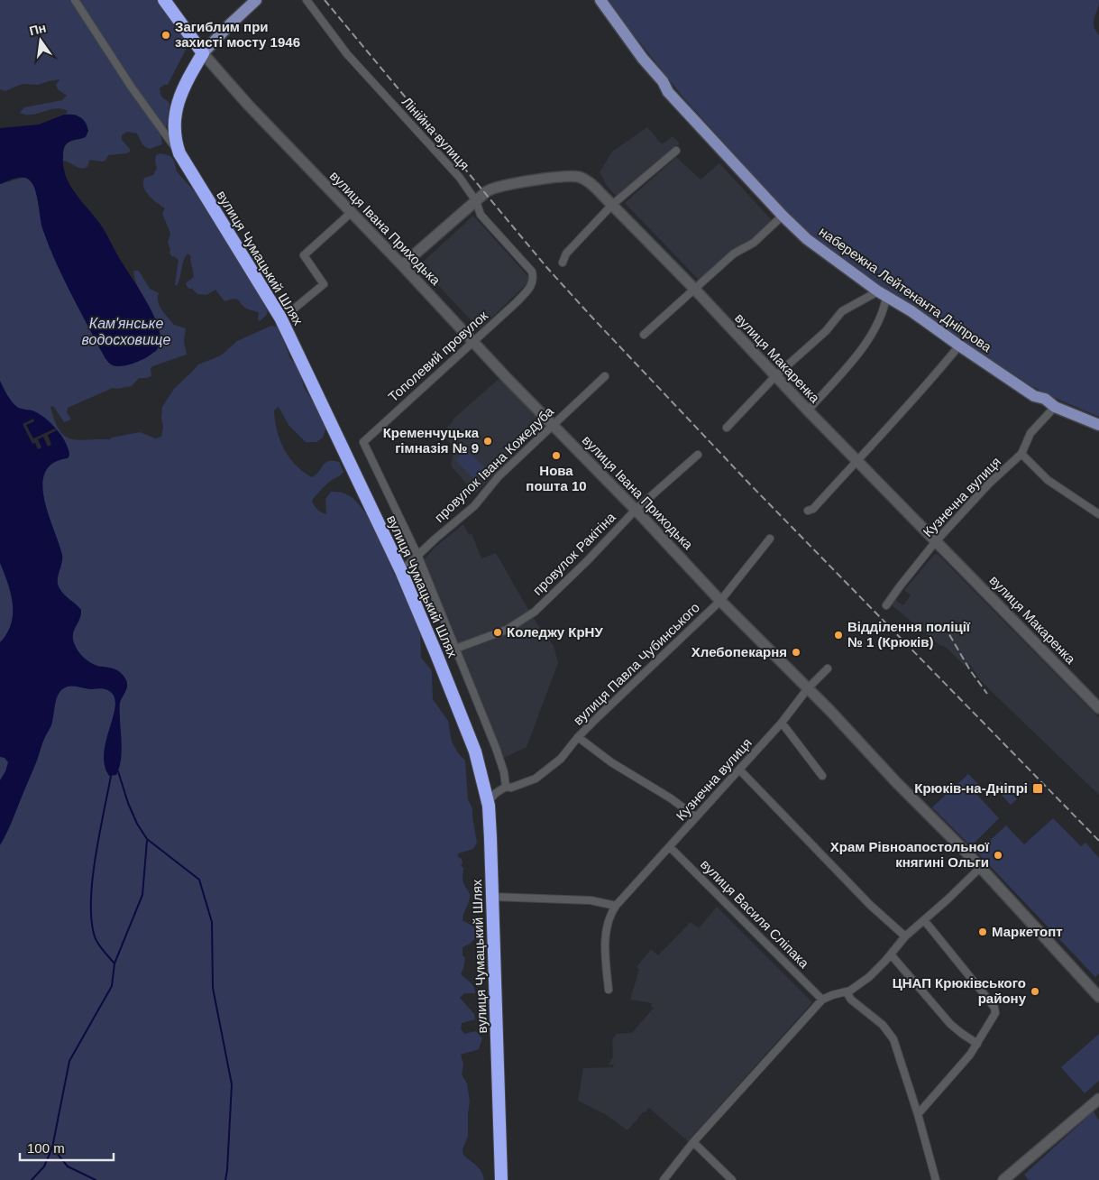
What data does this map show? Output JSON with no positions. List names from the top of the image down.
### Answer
{
  "streets": {
    "highway": ["вулиця Івана Приходька", "вулиця Чумацький Шлях"],
    "main road": ["набережна Лейтенанта Дніпрова", "вулиця Макаренка"],
    "street": [
      "Лінійна вулиця",
      "Тополевий провулок",
      "провулок Івана Кожедуба",
      "Кузнечна вулиця",
      "провулок Ракітіна",
      "вулиця Павла Чубинського",
      "вулиця Василя Сліпака"
    ]
  },
  "crossings": [
    ["Лінійна вулиця", "Тополевий провулок"],
    ["Лінійна вулиця", "вулиця Макаренка"],
    ["вулиця Івана Приходька", "вулиця Чумацький Шлях"],
    ["вулиця Івана Приходька", "Тополевий провулок"],
    ["вулиця Івана Приходька", "вулиця Макаренка"],
    ["вулиця Івана Приходька", "провулок Івана Кожедуба"],
    ["вулиця Івана Приходька", "Кузнечна вулиця"],
    ["вулиця Івана Приходька", "провулок Ракітіна"],
    ["вулиця Івана Приходька", "вулиця Павла Чубинського"],
    ["вулиця Чумацький Шлях", "провулок Івана Кожедуба"],
    ["набережна Лейтенанта Дніпрова", "Кузнечна вулиця"],
    ["Тополевий провулок", "провулок Івана Кожедуба"],
    ["вулиця Макаренка", "Кузнечна вулиця"],
    ["Кузнечна вулиця", "вулиця Василя Сліпака"]
  ],
  "water": ["Кам'янське водосховище"],
  "places": {
    "other": [
      "Загиблим при захисті мосту 1946",
      "Кременчуцька гімназія № 9",
      "Нова пошта 10",
      "Коледжу КрНУ",
      "Відділення поліції № 1 (Крюків)",
      "Хлебопекарня",
      "Храм Рівноапостольної княгині Ольги",
      "Маркетопт",
      "ЦНАП Крюківського району"
    ],
    "transit": ["Крюків-на-Дніпрі"]
  },
  "scale_bar": "100 m",
  "north": "top"
}
